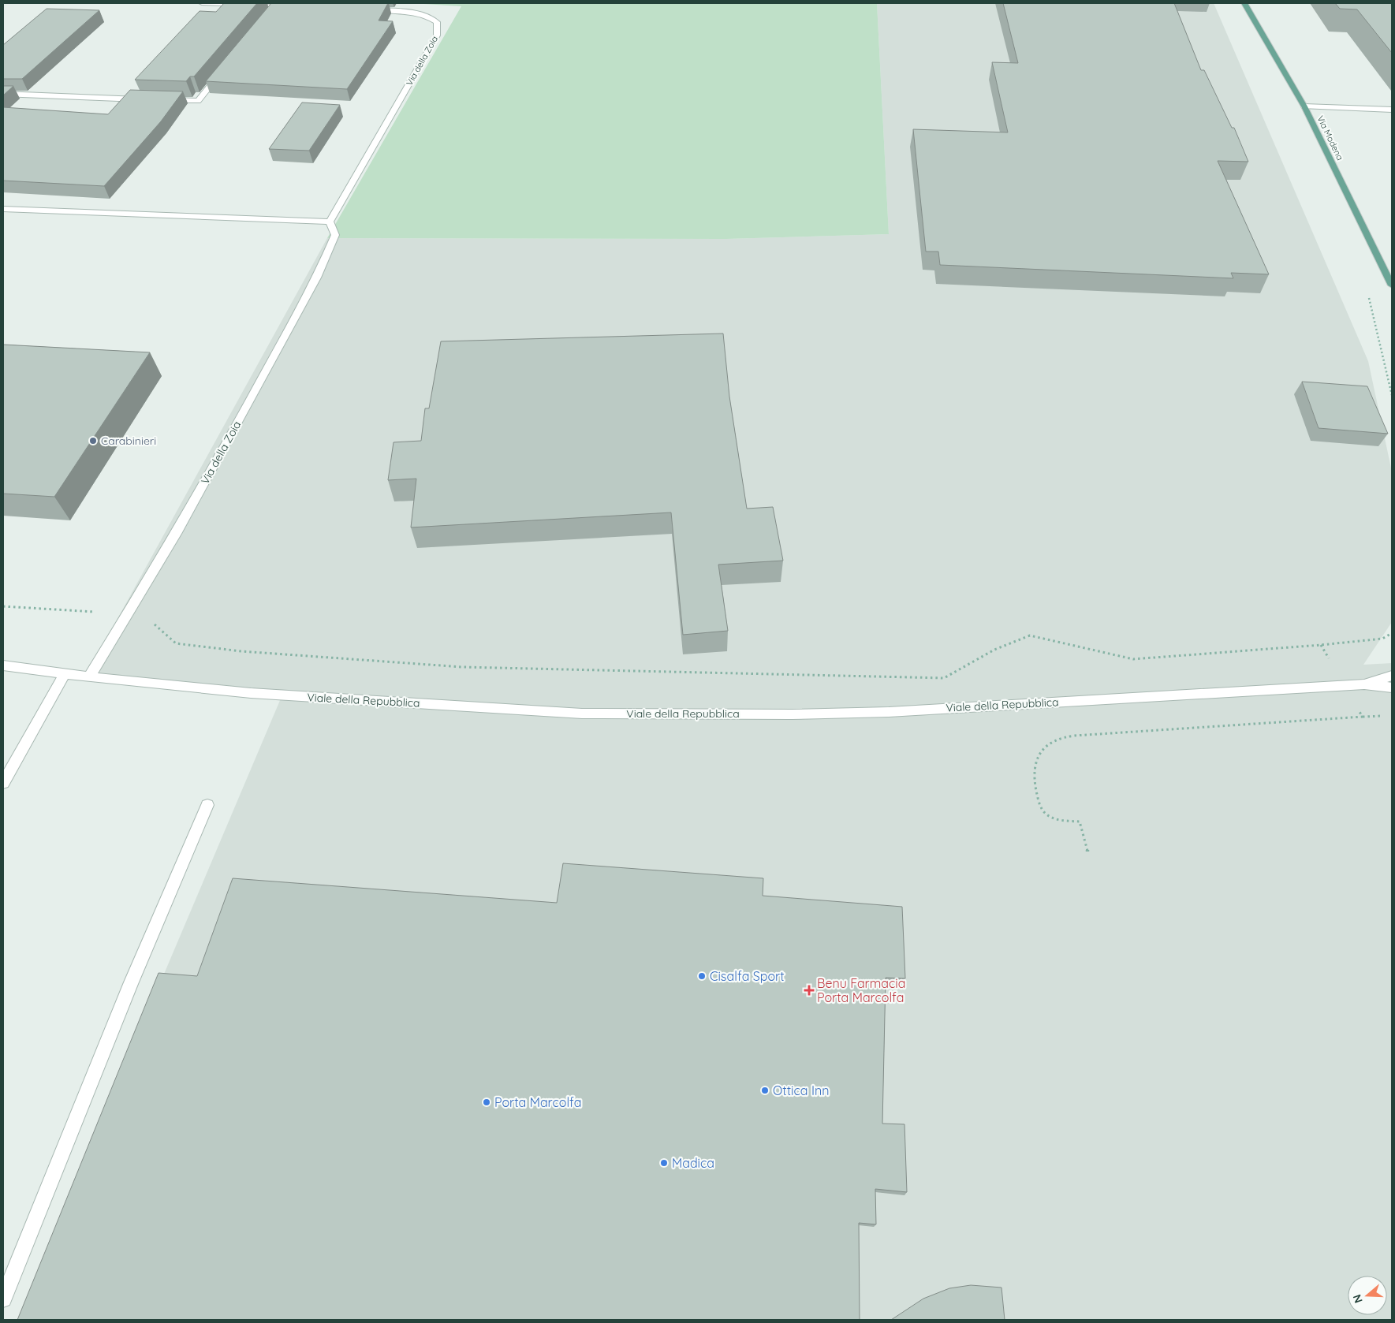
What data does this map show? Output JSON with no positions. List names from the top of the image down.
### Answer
{
  "streets": {
    "main road": ["Via Modena"],
    "street": ["Via della Zoia", "Viale della Repubblica"]
  },
  "crossings": [
    ["Via della Zoia", "Viale della Repubblica"]
  ],
  "places": {
    "other": [
      "Carabinieri",
      "Cisalfa Sport",
      "Ottica Inn",
      "Porta Marcolfa",
      "Madica"
    ],
    "health": ["Benu Farmacia Porta Marcolfa"]
  },
  "north": "left"
}
